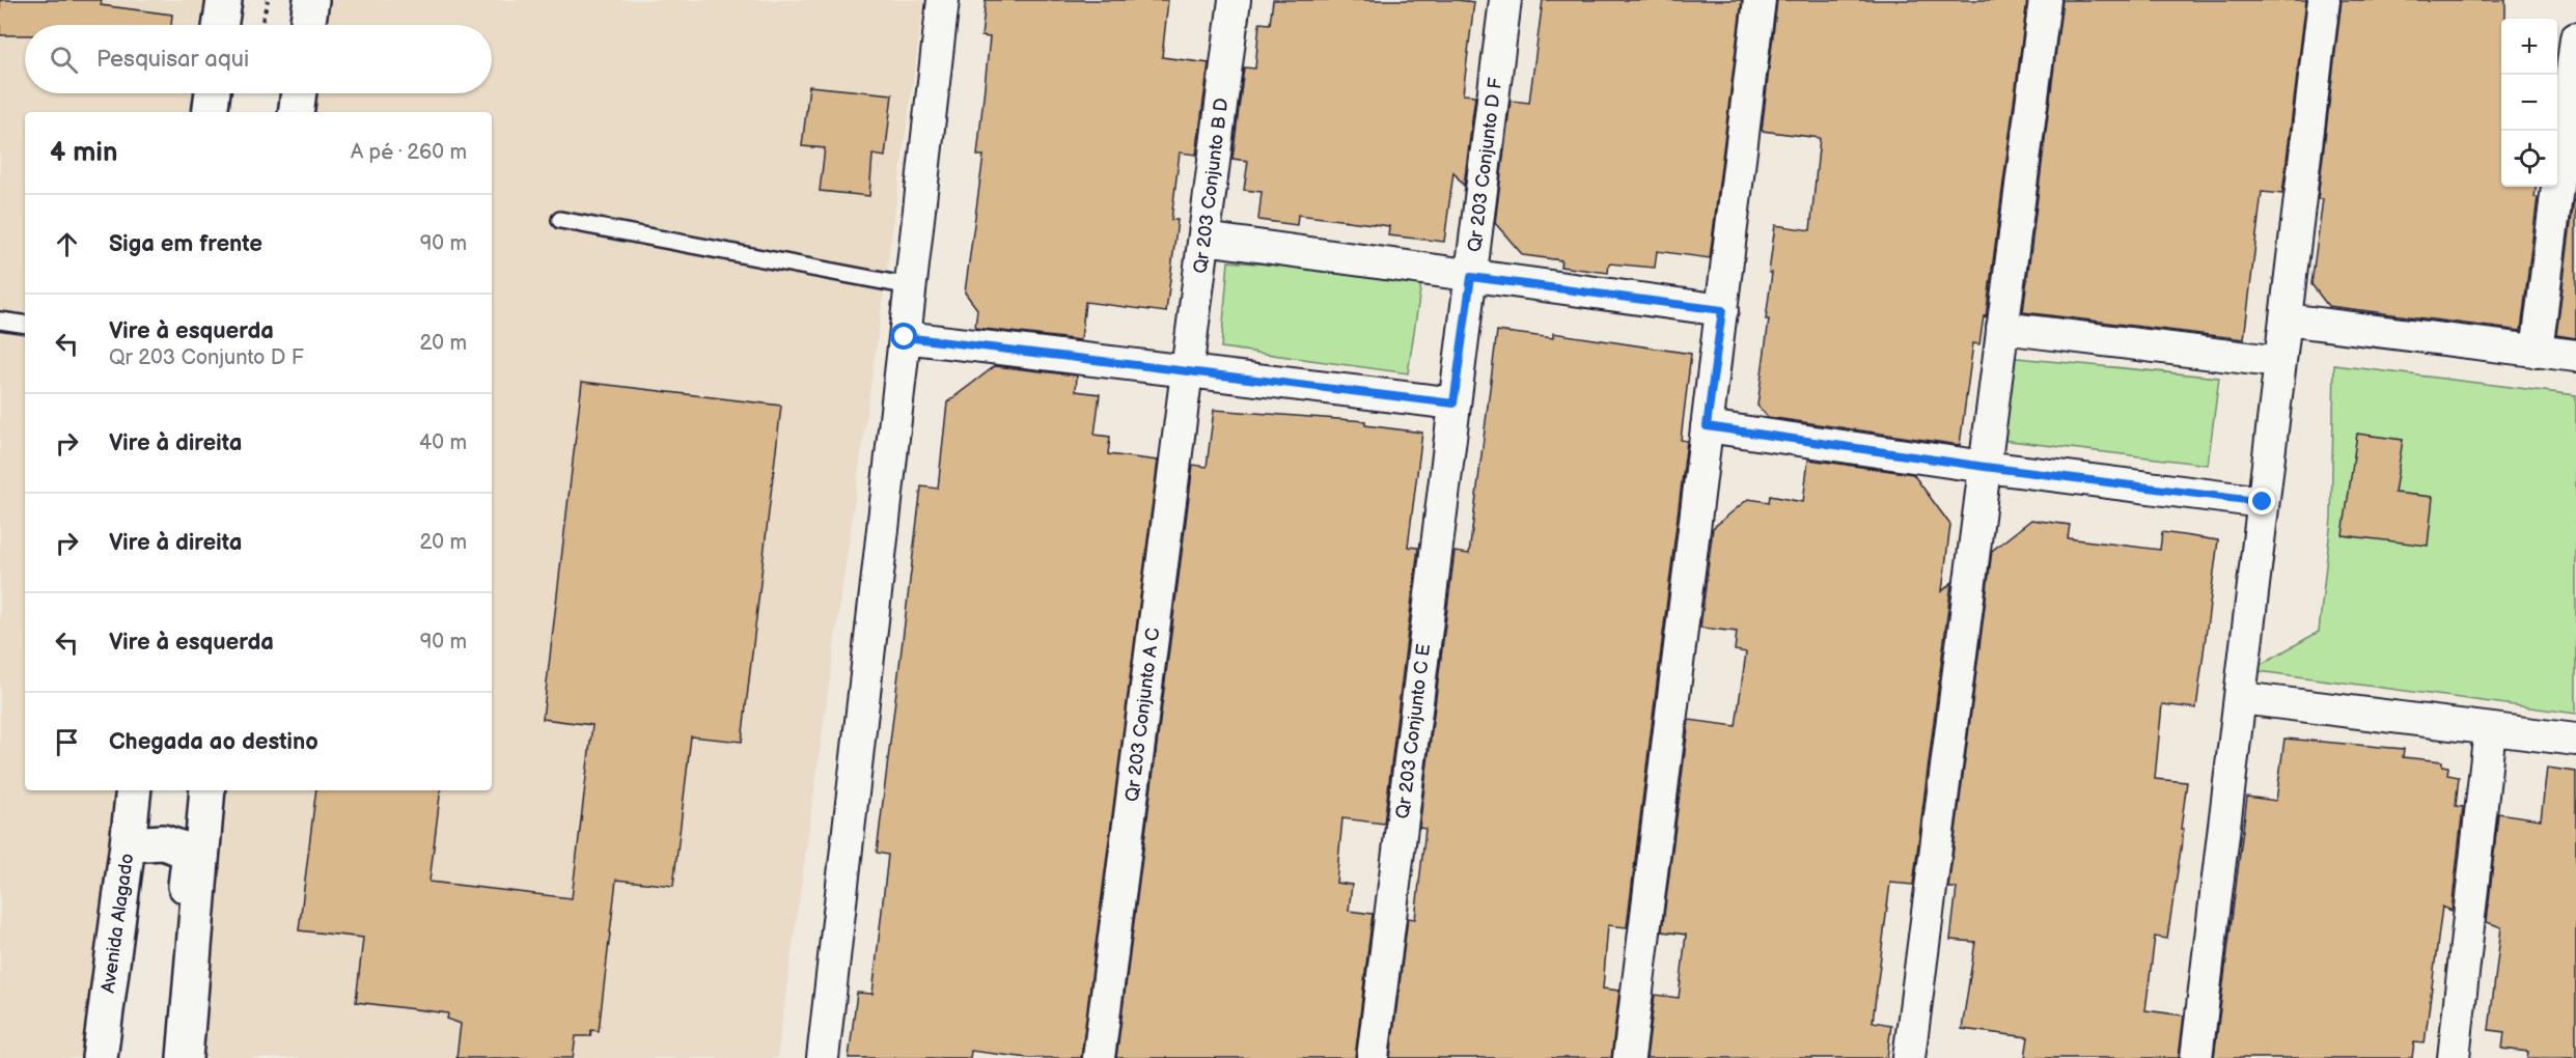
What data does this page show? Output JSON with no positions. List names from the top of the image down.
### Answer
{
  "streets": {
    "main road": ["Avenida Alagado"],
    "street": [
      "Qr 203 Conjunto D F",
      "Qr 203 Conjunto B D",
      "Qr 203 Conjunto A C",
      "Qr 203 Conjunto C E"
    ]
  },
  "crossings": [
    ["Qr 203 Conjunto D F", "Qr 203 Conjunto C E"],
    ["Qr 203 Conjunto B D", "Qr 203 Conjunto A C"]
  ],
  "page": {
    "map_buttons": ["+", "−"],
    "search": "Pesquisar aqui",
    "heading": ["4 min", "A pé · 260 m"],
    "list": [
      ["Siga em frente", "90 m"],
      ["Vire à esquerda", "Qr 203 Conjunto D F", "20 m"],
      ["Vire à direita", "40 m"],
      ["Vire à direita", "20 m"],
      ["Vire à esquerda", "90 m"],
      "Chegada ao destino"
    ]
  }
}
